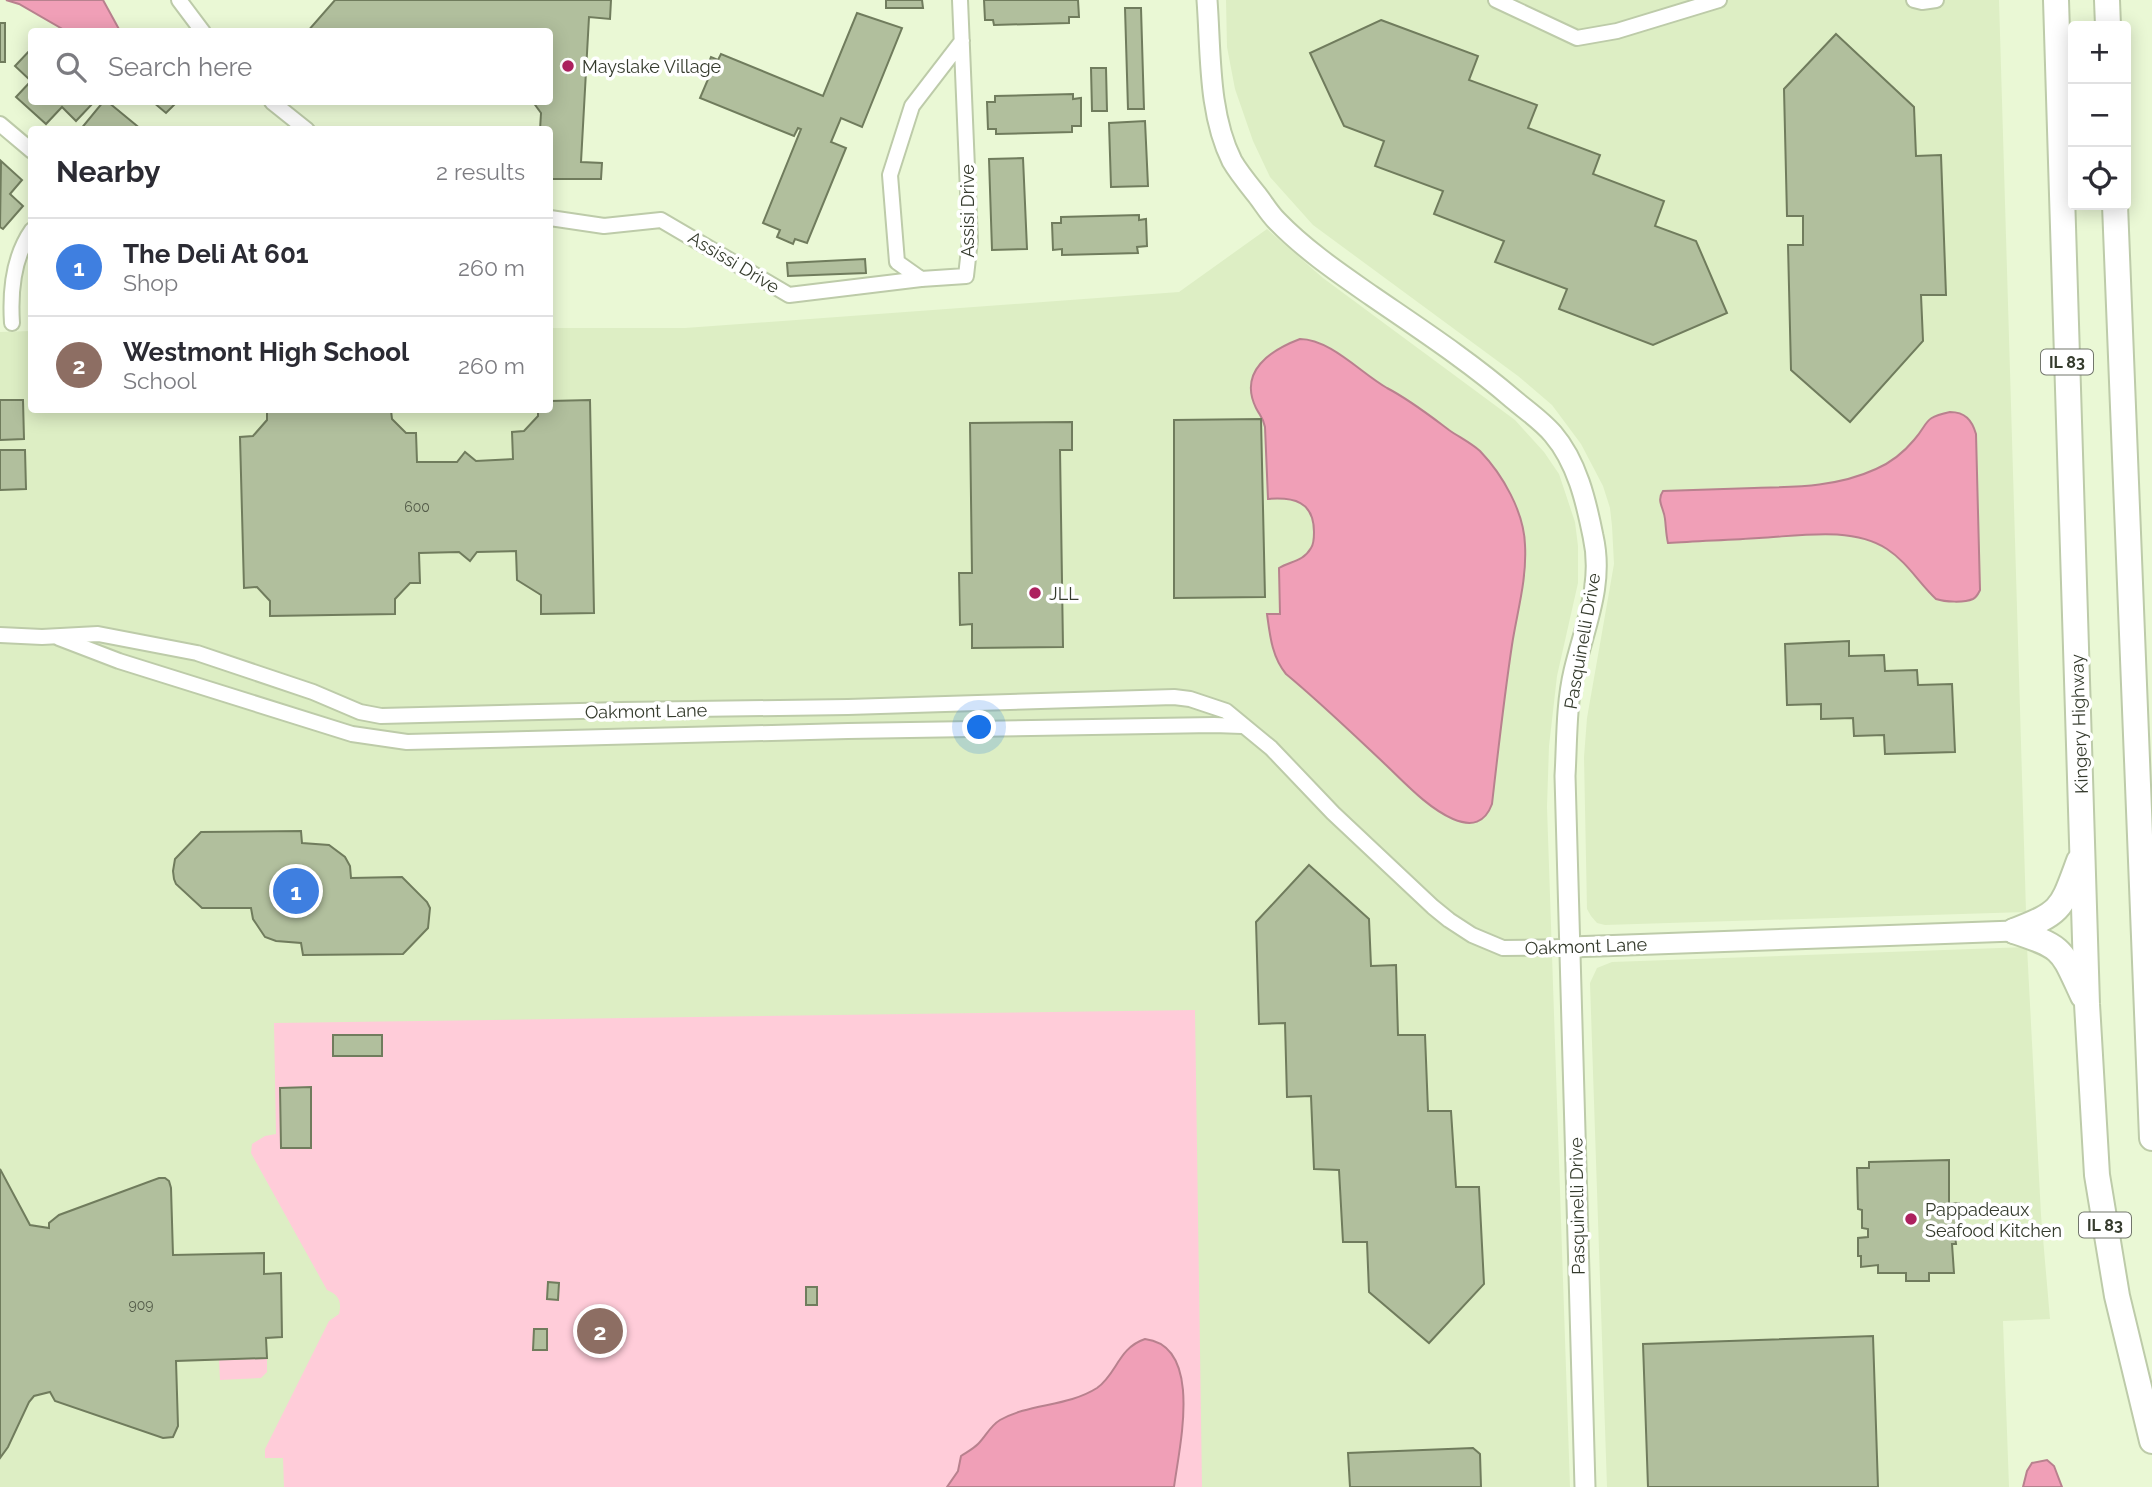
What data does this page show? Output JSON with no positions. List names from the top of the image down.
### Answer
{
  "streets": {
    "highway": ["IL 83", "Kingery Highway"],
    "street": [
      "Assisi Drive",
      "Assissi Drive",
      "Pasquinelli Drive",
      "Oakmont Lane"
    ]
  },
  "crossings": [
    ["Assisi Drive", "Assissi Drive"],
    ["Pasquinelli Drive", "Oakmont Lane"]
  ],
  "places": ["Mayslake Village", "JLL", "Pappadeaux Seafood Kitchen"],
  "house_numbers": ["600", "909"],
  "page": {
    "map_buttons": ["+", "−"],
    "search": "Search here",
    "heading": ["Nearby", "2 results"],
    "list": [
      {
        "mark": "1",
        "name": "The Deli At 601",
        "note": "Shop",
        "value": "260 m"
      },
      {
        "mark": "2",
        "name": "Westmont High School",
        "note": "School",
        "value": "260 m"
      }
    ],
    "pins": ["1", "2"]
  }
}
